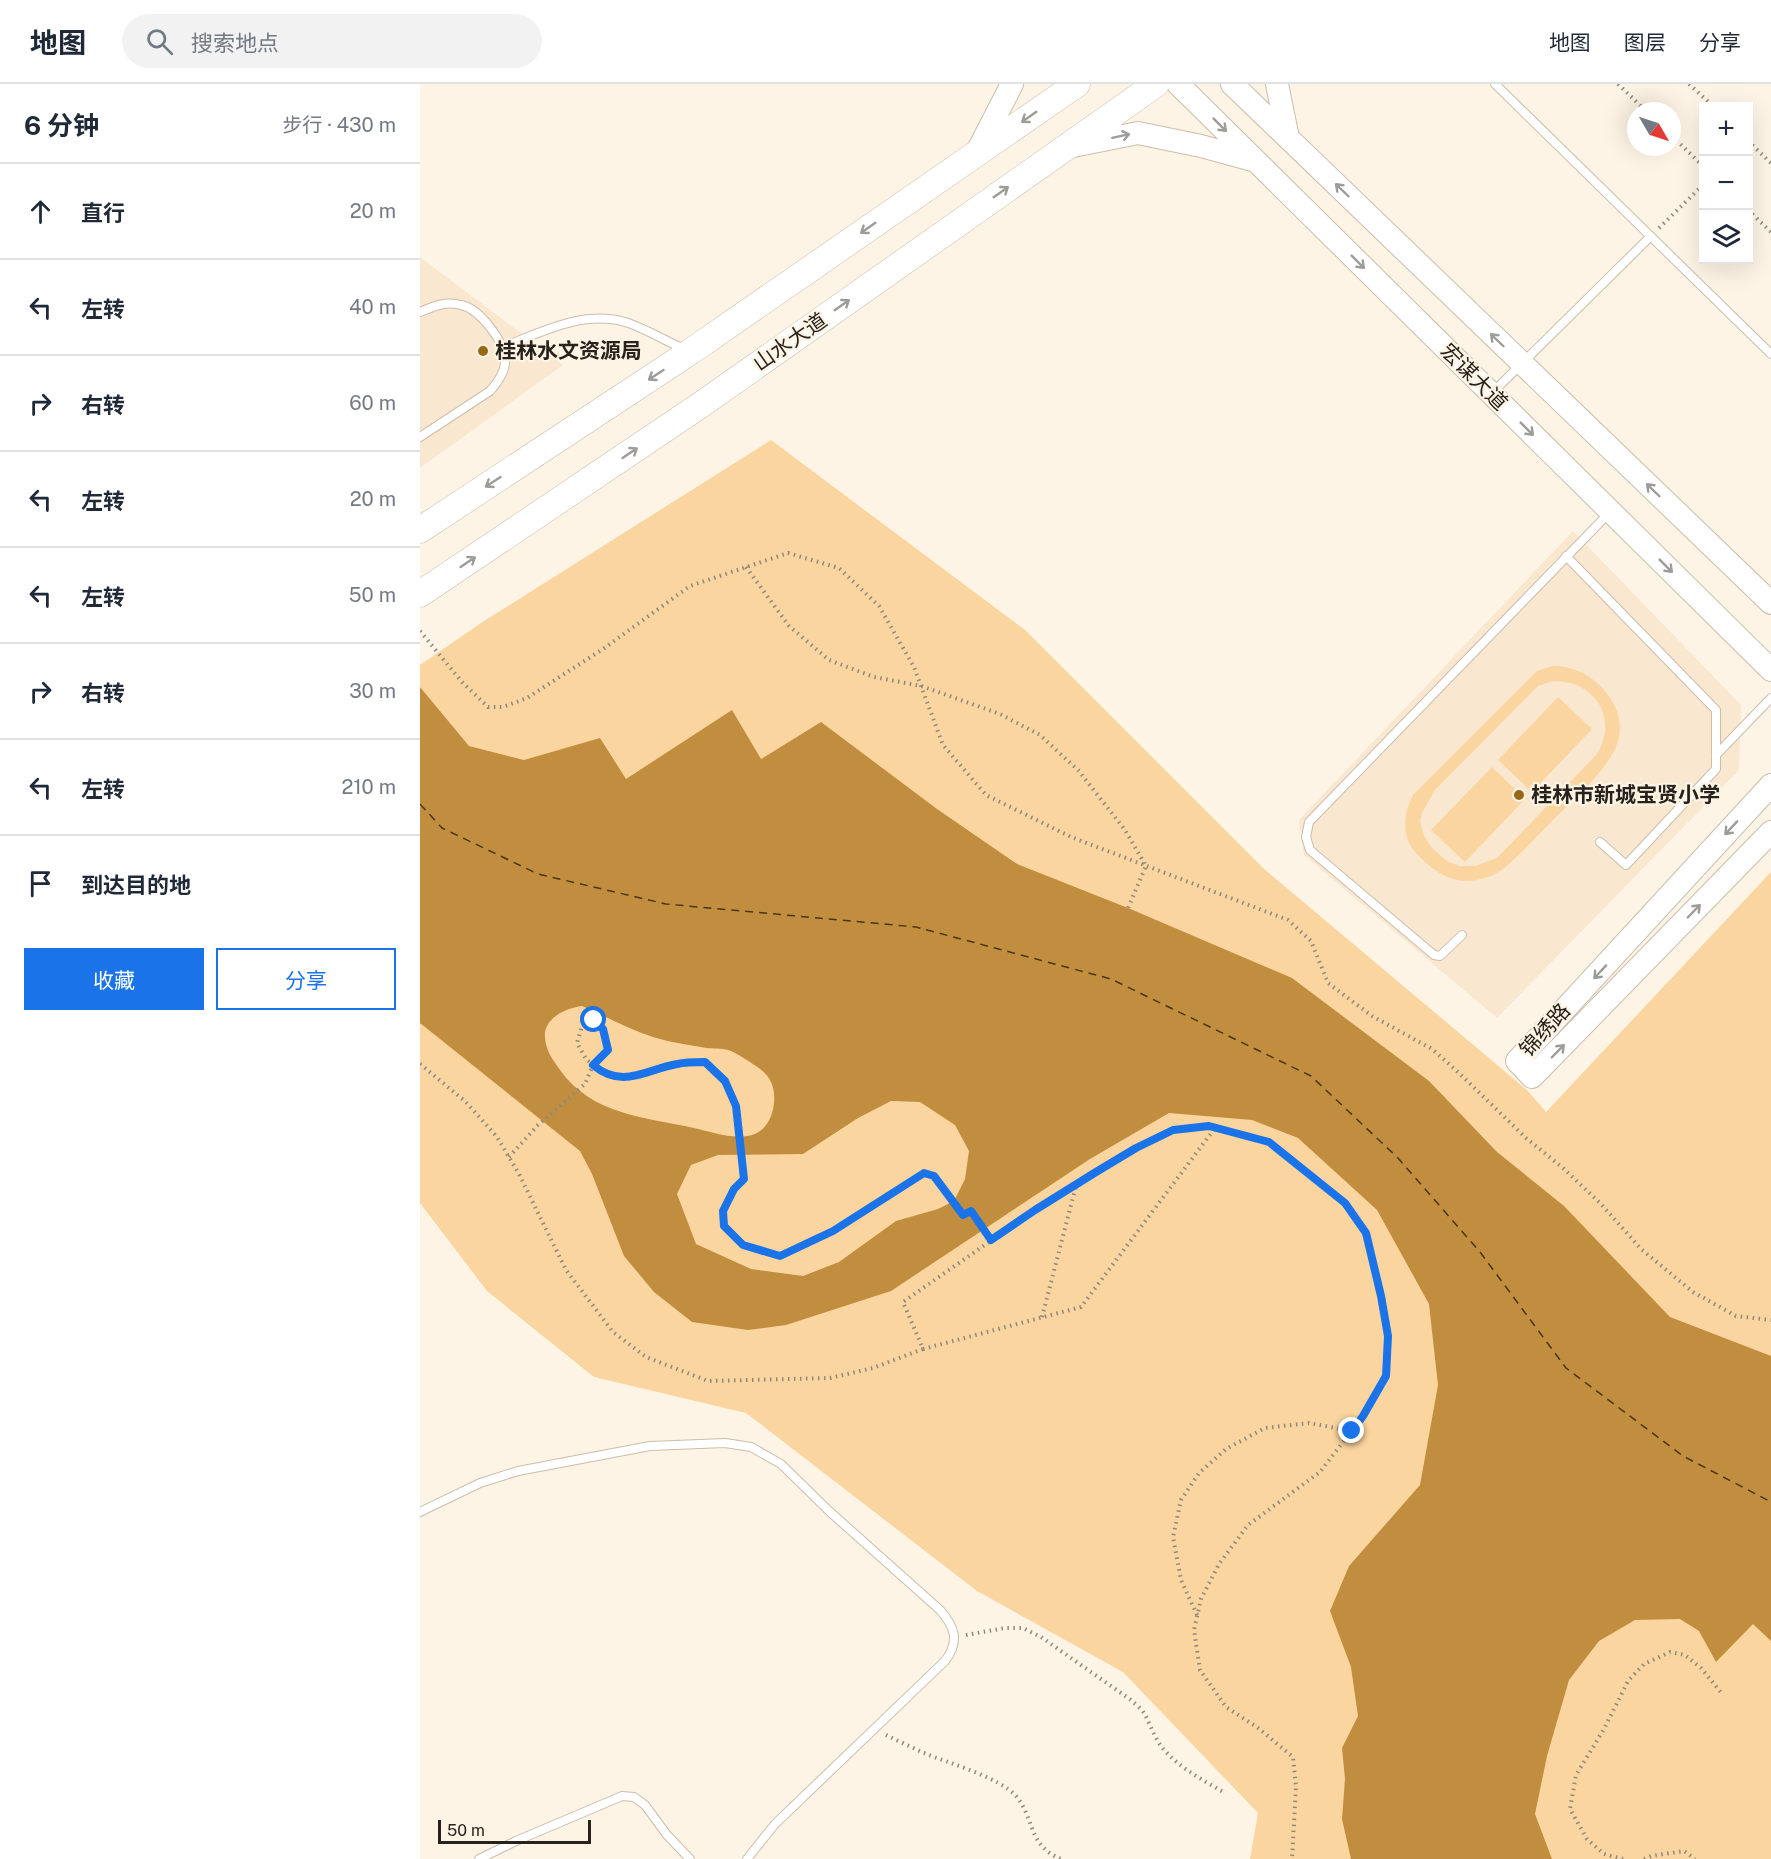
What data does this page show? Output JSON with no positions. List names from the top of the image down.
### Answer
{
  "streets": {
    "main road": ["山水大道", "宏谋大道", "锦绣路"]
  },
  "places": ["桂林水文资源局", "桂林市新城宝贤小学"],
  "scale_bar": "50 m",
  "north": "bottom right",
  "page": {
    "header": "地图",
    "search": "搜索地点",
    "nav": ["地图", "图层", "分享"],
    "heading": ["6 分钟", "步行 · 430 m"],
    "map_buttons": ["+", "−"],
    "list": [
      ["直行", "20 m"],
      ["左转", "40 m"],
      ["右转", "60 m"],
      ["左转", "20 m"],
      ["左转", "50 m"],
      ["右转", "30 m"],
      ["左转", "210 m"],
      "到达目的地"
    ],
    "buttons": ["收藏", "分享"],
    "scale": "50 m"
  }
}
